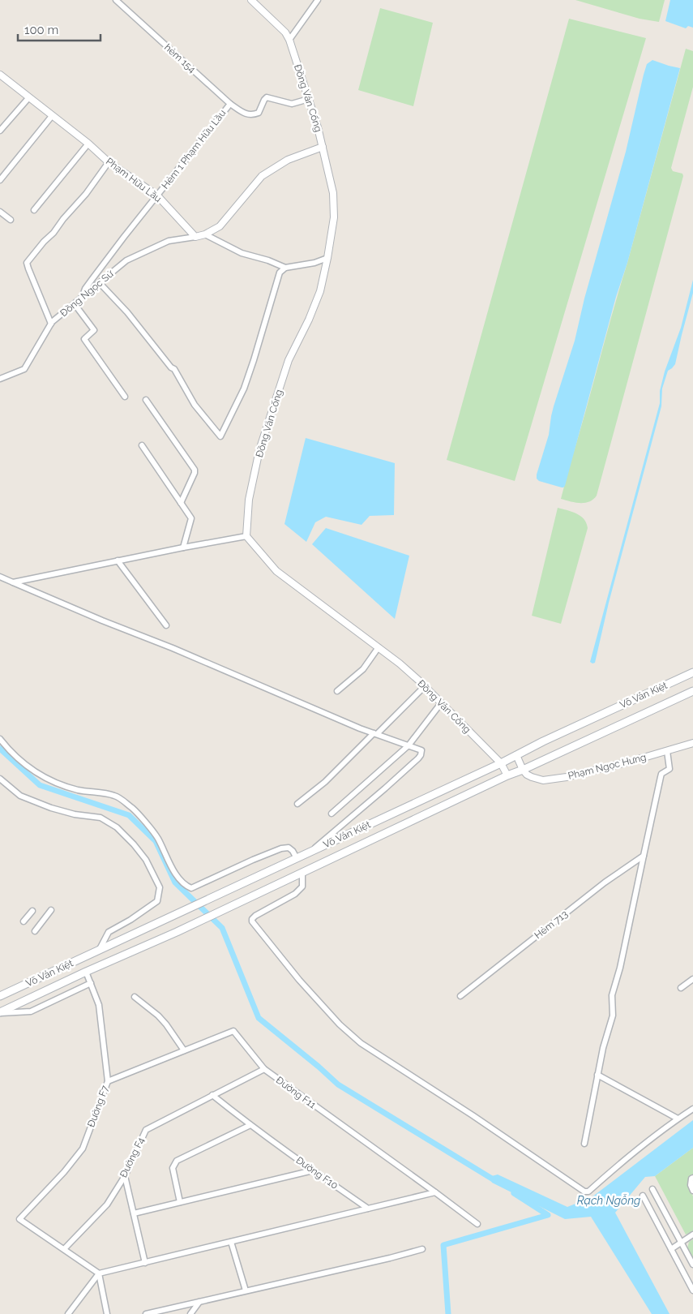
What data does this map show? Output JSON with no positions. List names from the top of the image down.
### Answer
{
  "streets": {
    "main road": ["Võ Văn Kiệt"],
    "street": [
      "hẻm 154",
      "Đồng Văn Cống",
      "Hẻm 1 Phạm Hữu Lầu",
      "Phạm Hữu Lầu",
      "Đồng Ngọc Sứ",
      "Phạm Ngọc Hưng",
      "Hẻm 713",
      "Đường F11",
      "Đường F7",
      "Đường F4",
      "Đường F10"
    ]
  },
  "crossings": [
    ["hẻm 154", "Đồng Văn Cống"],
    ["hẻm 154", "Hẻm 1 Phạm Hữu Lầu"],
    ["Đồng Văn Cống", "Võ Văn Kiệt"],
    ["Hẻm 1 Phạm Hữu Lầu", "Phạm Hữu Lầu"],
    ["Hẻm 1 Phạm Hữu Lầu", "Đồng Ngọc Sứ"],
    ["Phạm Hữu Lầu", "Đồng Ngọc Sứ"],
    ["Võ Văn Kiệt", "Phạm Ngọc Hưng"],
    ["Võ Văn Kiệt", "Đường F7"],
    ["Đường F11", "Đường F7"],
    ["Đường F11", "Đường F4"],
    ["Đường F7", "Đường F4"],
    ["Đường F4", "Đường F10"]
  ],
  "water": ["Rạch Ngỗng"],
  "scale_bar": "100 m"
}
